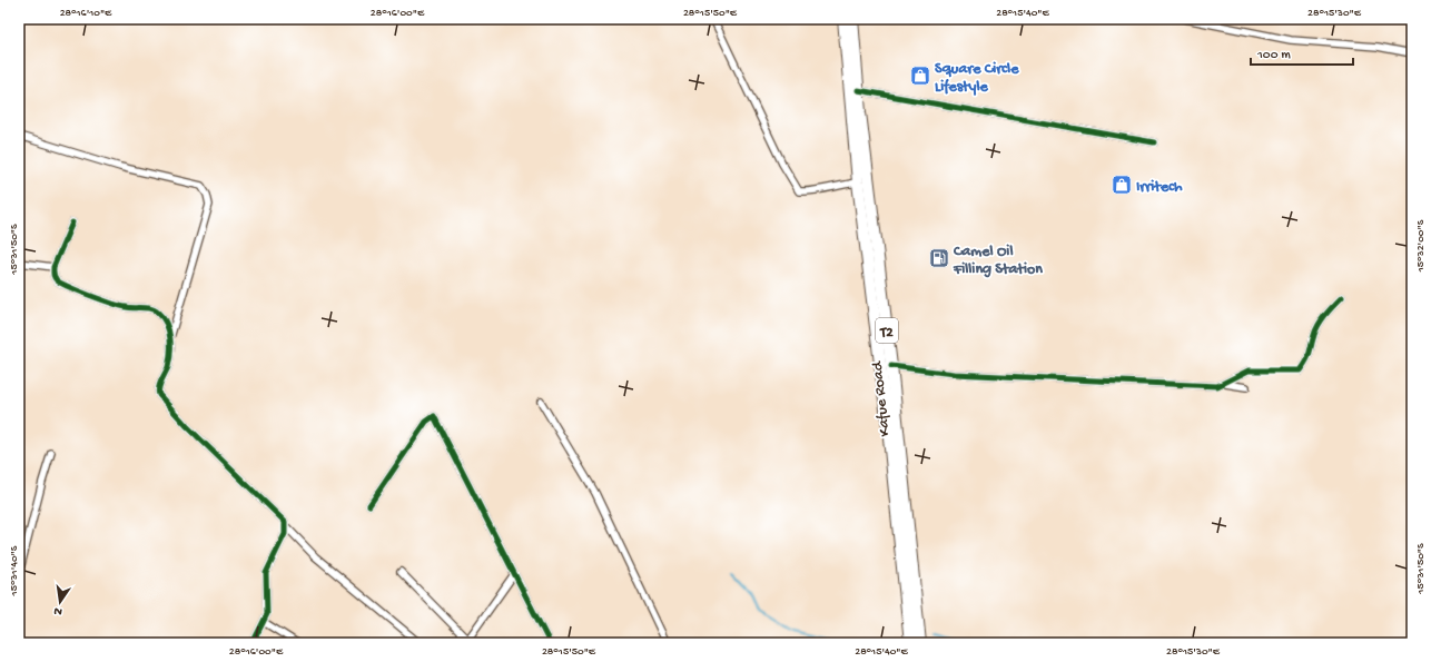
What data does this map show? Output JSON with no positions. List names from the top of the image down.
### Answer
{
  "streets": {
    "highway": ["T2", "Kafue Road"]
  },
  "places": {
    "shop": ["Square Circle Lifestyle", "Irritech"],
    "fuel station": ["Camel Oil Filling Station"]
  },
  "scale_bar": "100 m",
  "north": "bottom",
  "coordinates": [
    "28°16'10\"E",
    "28°16'00\"E",
    "28°15'50\"E",
    "28°15'40\"E",
    "28°15'30\"E",
    "15°32'00\"S",
    "15°31'50\"S",
    "15°31'40\"S"
  ]
}
